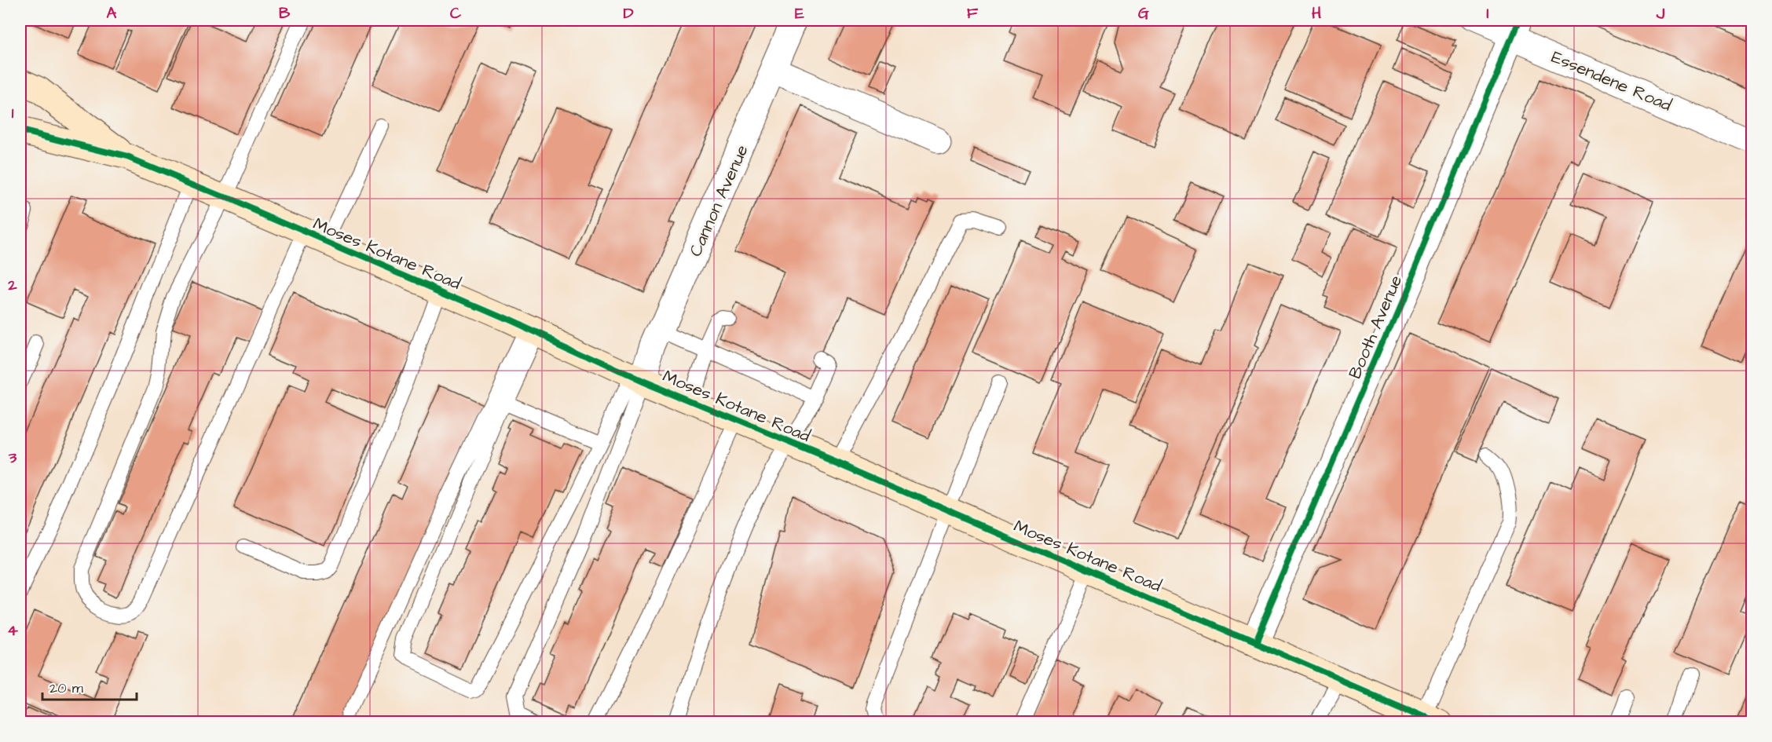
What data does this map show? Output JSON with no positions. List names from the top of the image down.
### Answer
{
  "streets": {
    "street": [
      "Essendene Road",
      "Cannon Avenue",
      "Moses Kotane Road",
      "Booth Avenue"
    ]
  },
  "crossings": [
    ["Essendene Road", "Booth Avenue"],
    ["Cannon Avenue", "Moses Kotane Road"],
    ["Moses Kotane Road", "Booth Avenue"]
  ],
  "scale_bar": "20 m",
  "grid": {
    "columns": [
      "A",
      "B",
      "C",
      "D",
      "E",
      "F",
      "G",
      "H",
      "I",
      "J"
    ],
    "rows": [
      "1",
      "2",
      "3",
      "4"
    ]
  }
}
